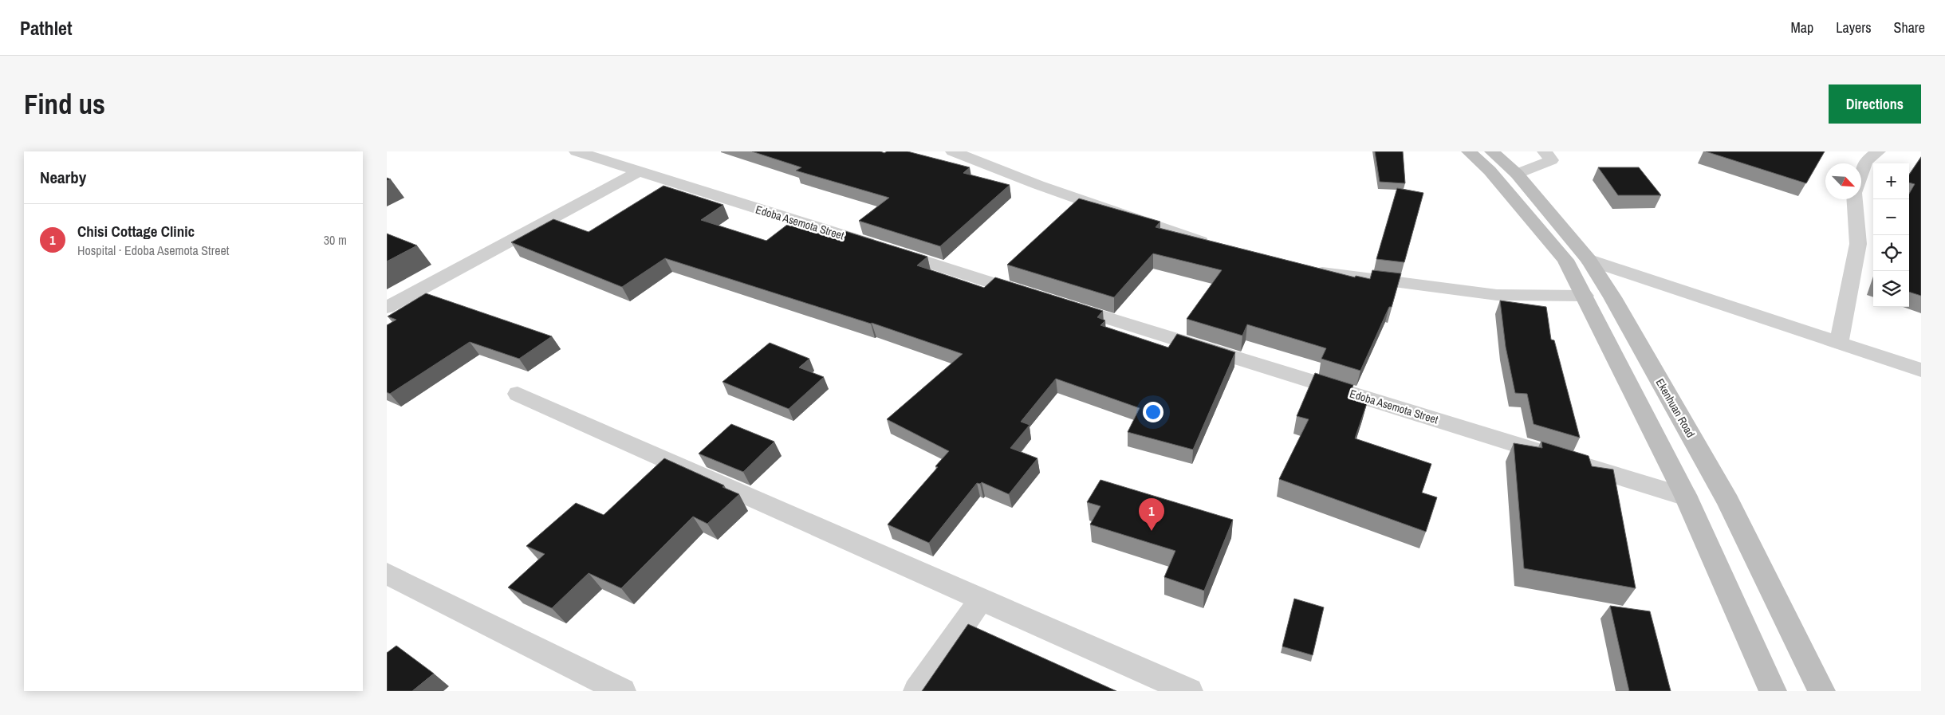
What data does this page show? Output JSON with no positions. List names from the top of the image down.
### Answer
{
  "streets": {
    "main road": ["Ekenhuan Road"],
    "street": ["Edoba Asemota Street"]
  },
  "north": "bottom right",
  "page": {
    "header": "Pathlet",
    "nav": ["Map", "Layers", "Share"],
    "buttons": "Directions",
    "title": "Find us",
    "heading": "Nearby",
    "map_buttons": ["+", "−"],
    "list": [
      {
        "mark": "1",
        "name": "Chisi Cottage Clinic",
        "note": "Hospital · Edoba Asemota Street",
        "value": "30 m"
      }
    ],
    "pins": "1"
  }
}
